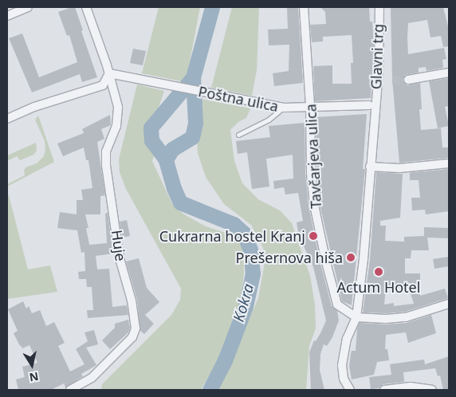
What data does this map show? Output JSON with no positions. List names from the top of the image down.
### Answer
{
  "streets": {
    "street": [
      "Glavni trg",
      "Poštna ulica",
      "Tavčarjeva ulica",
      "Huje"
    ]
  },
  "crossings": [
    ["Glavni trg", "Poštna ulica"],
    ["Glavni trg", "Tavčarjeva ulica"],
    ["Poštna ulica", "Tavčarjeva ulica"],
    ["Poštna ulica", "Huje"]
  ],
  "water": ["Kokra"],
  "places": ["Cukrarna hostel Kranj", "Prešernova hiša", "Actum Hotel"],
  "north": "bottom"
}
